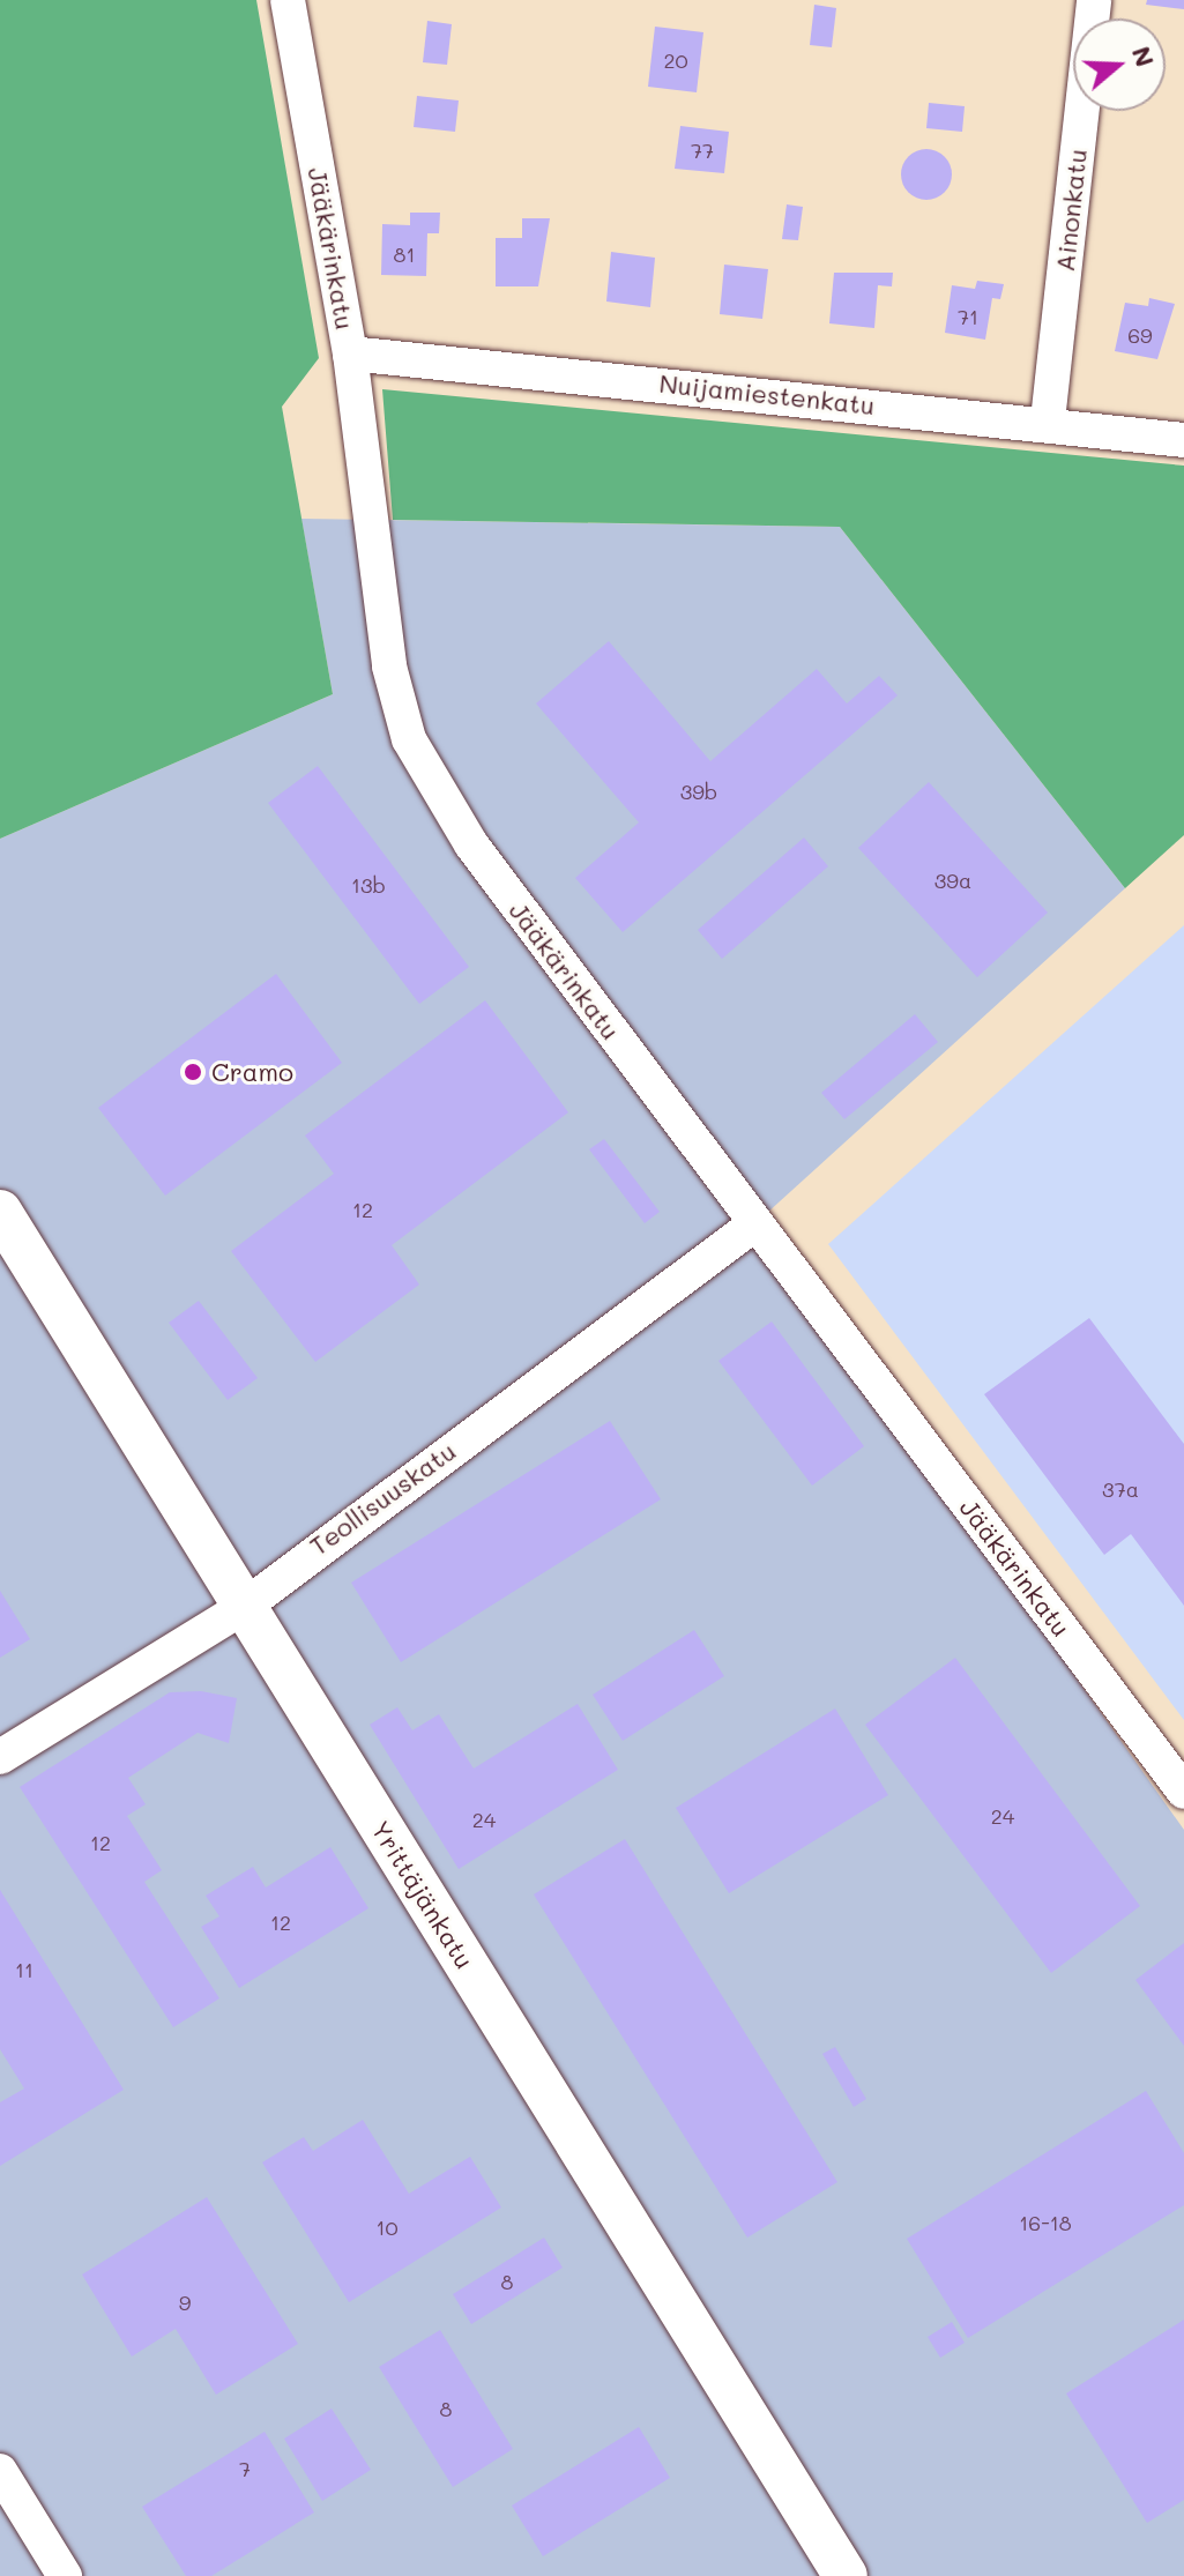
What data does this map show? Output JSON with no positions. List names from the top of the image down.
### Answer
{
  "streets": {
    "street": [
      "Ainonkatu",
      "Jääkärinkatu",
      "Nuijamiestenkatu",
      "Teollisuuskatu",
      "Yrittäjänkatu"
    ]
  },
  "crossings": [
    ["Ainonkatu", "Nuijamiestenkatu"],
    ["Jääkärinkatu", "Nuijamiestenkatu"],
    ["Jääkärinkatu", "Teollisuuskatu"],
    ["Teollisuuskatu", "Yrittäjänkatu"]
  ],
  "places": ["Cramo"],
  "house_numbers": [
    "20",
    "77",
    "81",
    "71",
    "69",
    "39b",
    "39a",
    "13b",
    "12",
    "37a",
    "24",
    "24",
    "12",
    "12",
    "11",
    "16-18",
    "10",
    "8",
    "9",
    "8",
    "7"
  ],
  "north": "right"
}
